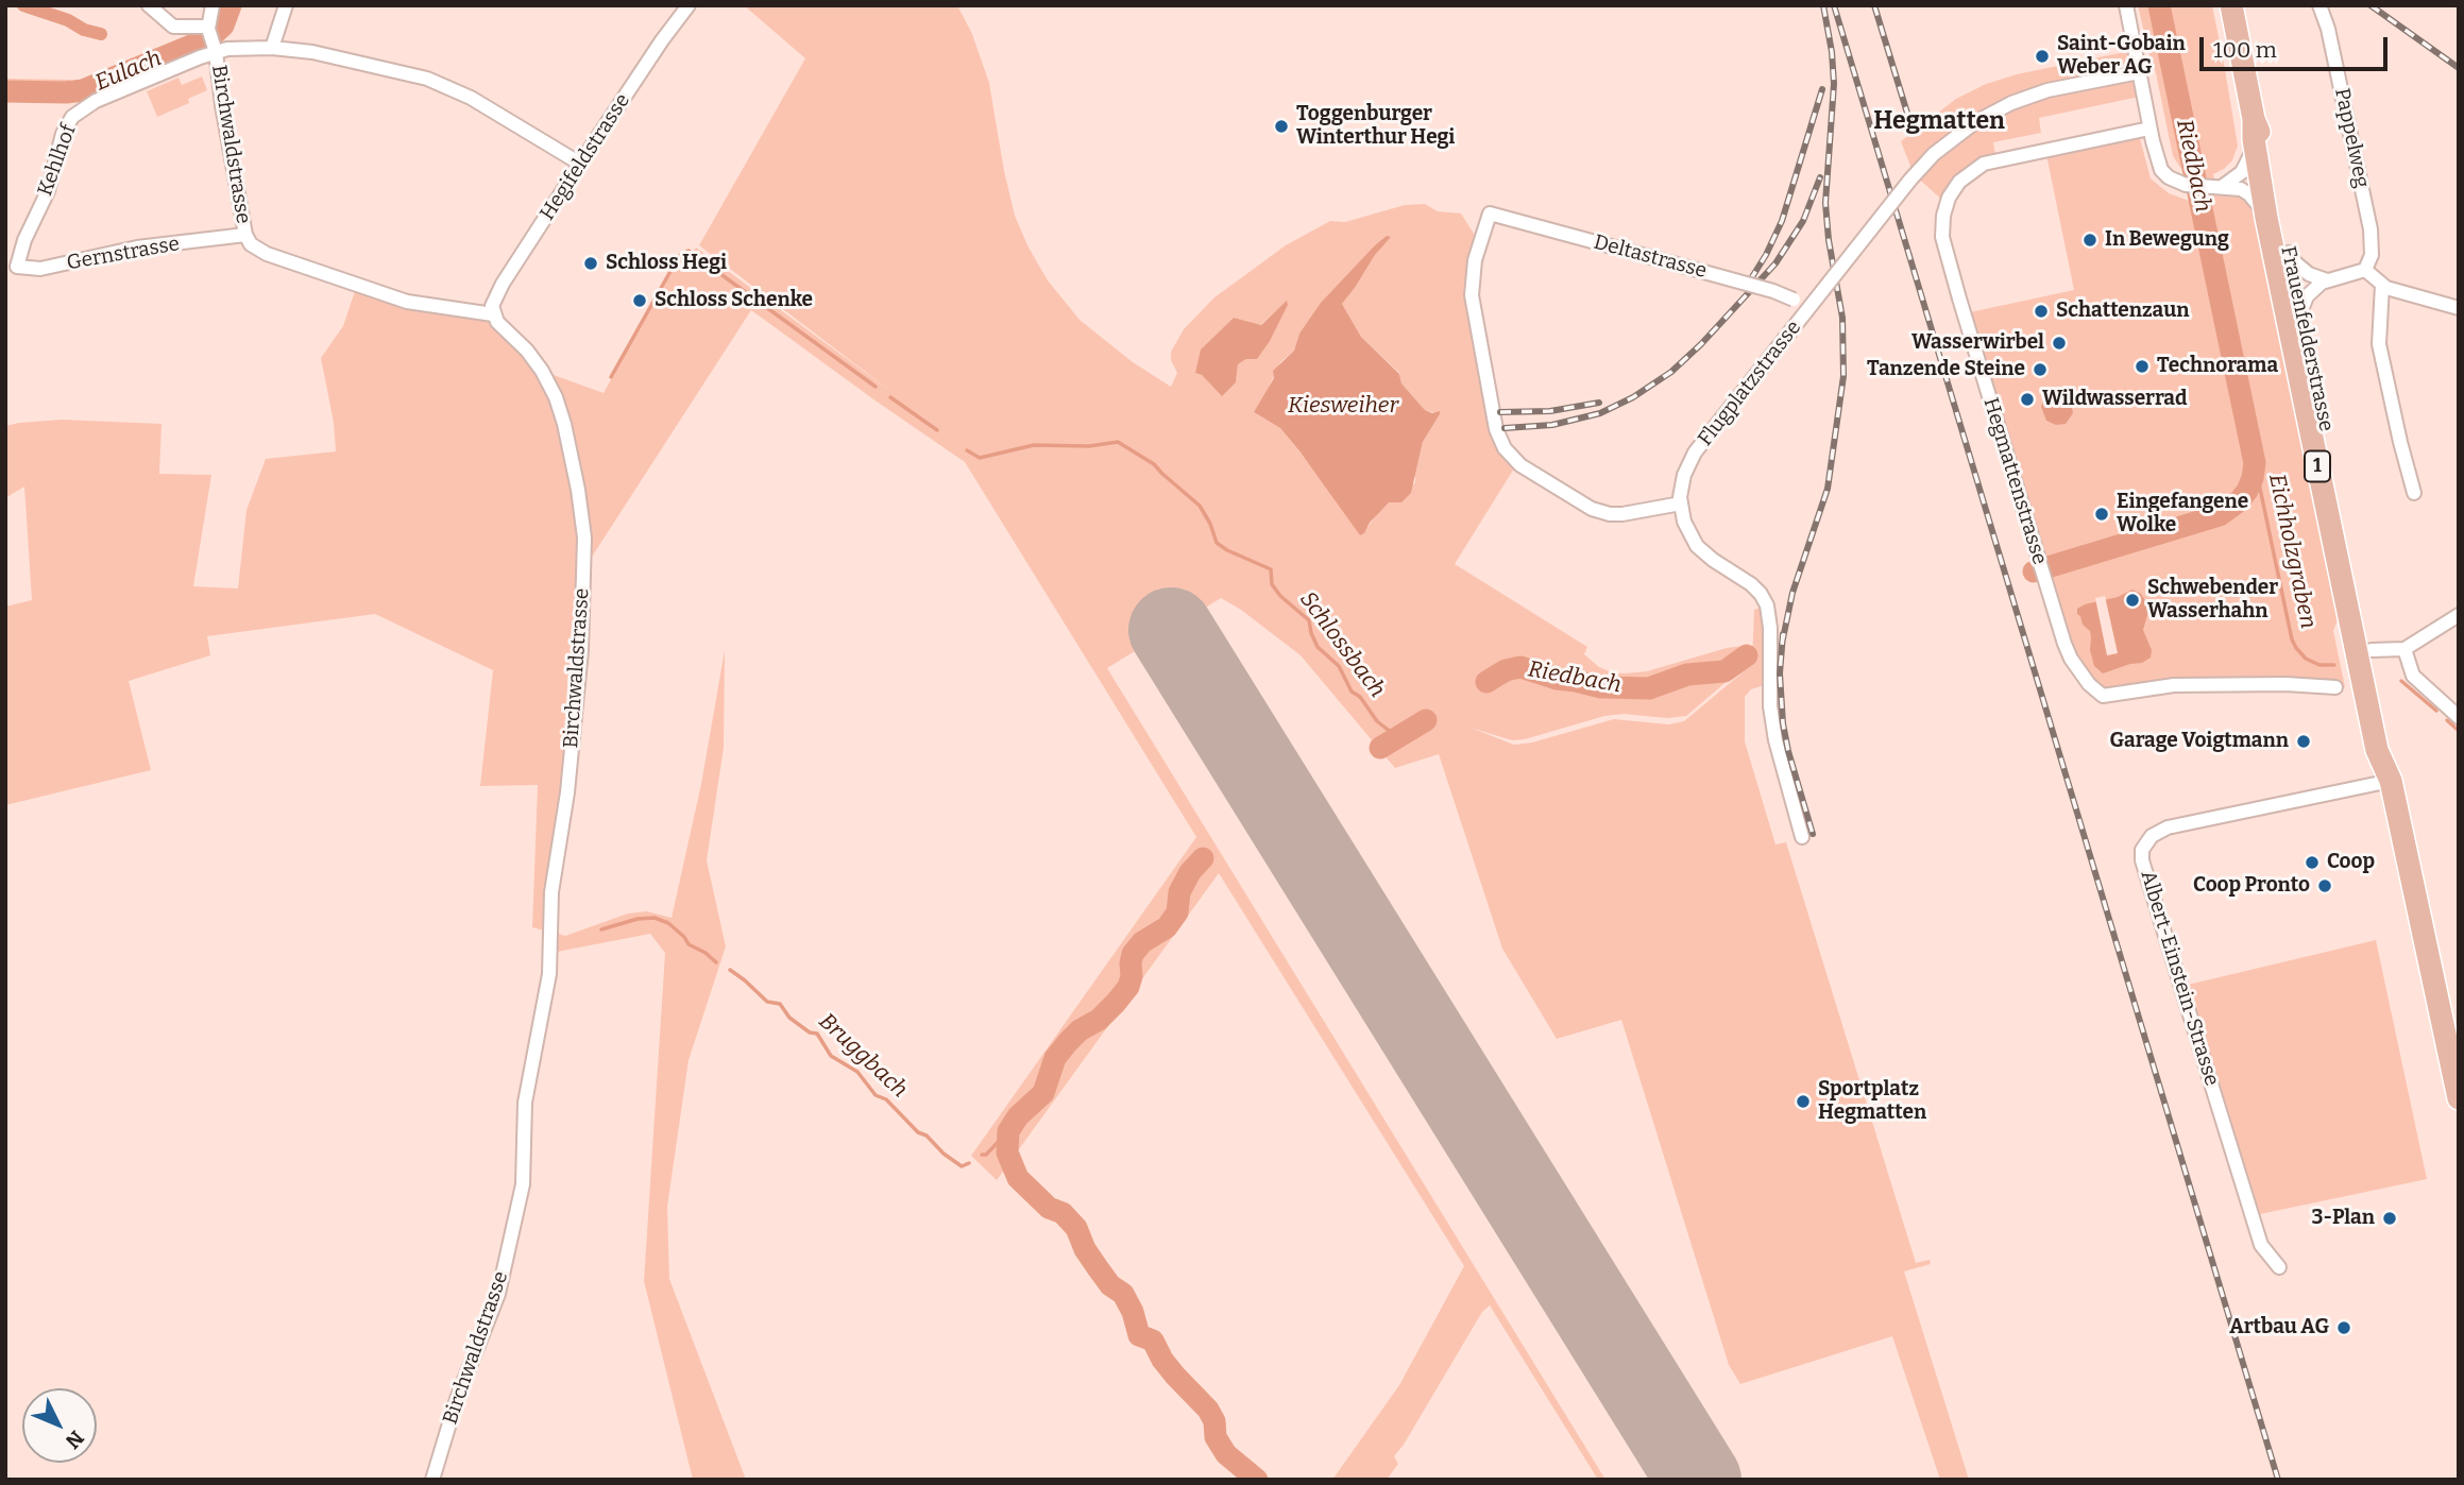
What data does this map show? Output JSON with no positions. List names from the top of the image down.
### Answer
{
  "streets": {
    "main road": ["Frauenfelderstrasse", "1"],
    "street": [
      "Pappelweg",
      "Birchwaldstrasse",
      "Hegifeldstrasse",
      "Kehlhof",
      "Gernstrasse",
      "Deltastrasse",
      "Flugplatzstrasse",
      "Hegmattenstrasse",
      "Albert-Einstein-Strasse"
    ]
  },
  "crossings": [
    ["Birchwaldstrasse", "Hegifeldstrasse"],
    ["Birchwaldstrasse", "Kehlhof"],
    ["Birchwaldstrasse", "Gernstrasse"],
    ["Kehlhof", "Gernstrasse"],
    ["Deltastrasse", "Flugplatzstrasse"],
    ["Frauenfelderstrasse", "Albert-Einstein-Strasse"]
  ],
  "districts": ["Hegmatten"],
  "water": [
    "Eulach",
    "Riedbach",
    "Kiesweiher",
    "Eichholzgraben",
    "Schlossbach",
    "Bruggbach"
  ],
  "places": [
    "Saint-Gobain Weber AG",
    "Toggenburger Winterthur Hegi",
    "In Bewegung",
    "Schloss Hegi",
    "Schloss Schenke",
    "Schattenzaun",
    "Wasserwirbel",
    "Technorama",
    "Tanzende Steine",
    "Wildwasserrad",
    "Eingefangene Wolke",
    "Schwebender Wasserhahn",
    "Garage Voigtmann",
    "Coop",
    "Coop Pronto",
    "Sportplatz Hegmatten",
    "3-Plan",
    "Artbau AG"
  ],
  "scale_bar": "100 m",
  "north": "bottom right"
}
